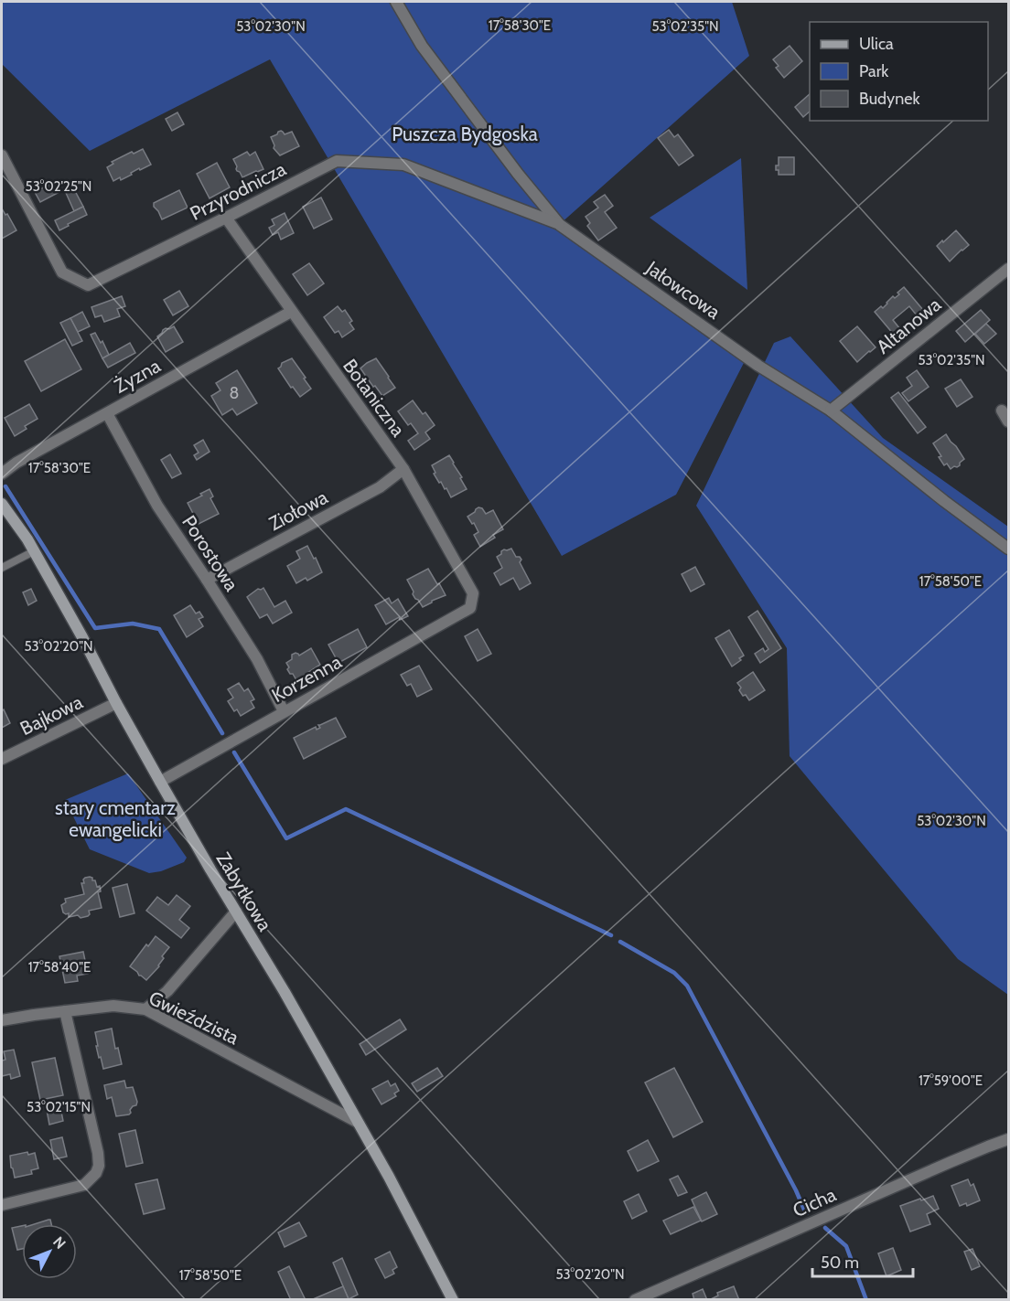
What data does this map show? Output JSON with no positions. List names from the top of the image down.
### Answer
{
  "streets": {
    "street": [
      "Przyrodnicza",
      "Jałowcowa",
      "Altanowa",
      "Żyzna",
      "Botaniczna",
      "Ziołowa",
      "Porostowa",
      "Korzenna",
      "Bajkowa",
      "Zabytkowa",
      "Gwieździsta",
      "Cicha"
    ]
  },
  "crossings": [
    ["Przyrodnicza", "Jałowcowa"],
    ["Przyrodnicza", "Botaniczna"],
    ["Jałowcowa", "Altanowa"],
    ["Żyzna", "Botaniczna"],
    ["Żyzna", "Porostowa"],
    ["Botaniczna", "Ziołowa"],
    ["Botaniczna", "Korzenna"],
    ["Ziołowa", "Porostowa"],
    ["Porostowa", "Korzenna"],
    ["Korzenna", "Zabytkowa"],
    ["Bajkowa", "Zabytkowa"],
    ["Zabytkowa", "Gwieździsta"]
  ],
  "parks": ["Puszcza Bydgoska", "stary cmentarz ewangelicki"],
  "house_numbers": ["8"],
  "legend": ["Ulica", "Park", "Budynek"],
  "scale_bar": "50 m",
  "north": "top right",
  "coordinates": [
    "17°58'30\"E",
    "53°02'30\"N",
    "53°02'35\"N",
    "53°02'25\"N",
    "17°58'50\"E",
    "53°02'20\"N",
    "17°58'40\"E",
    "17°59'00\"E",
    "53°02'15\"N"
  ]
}
